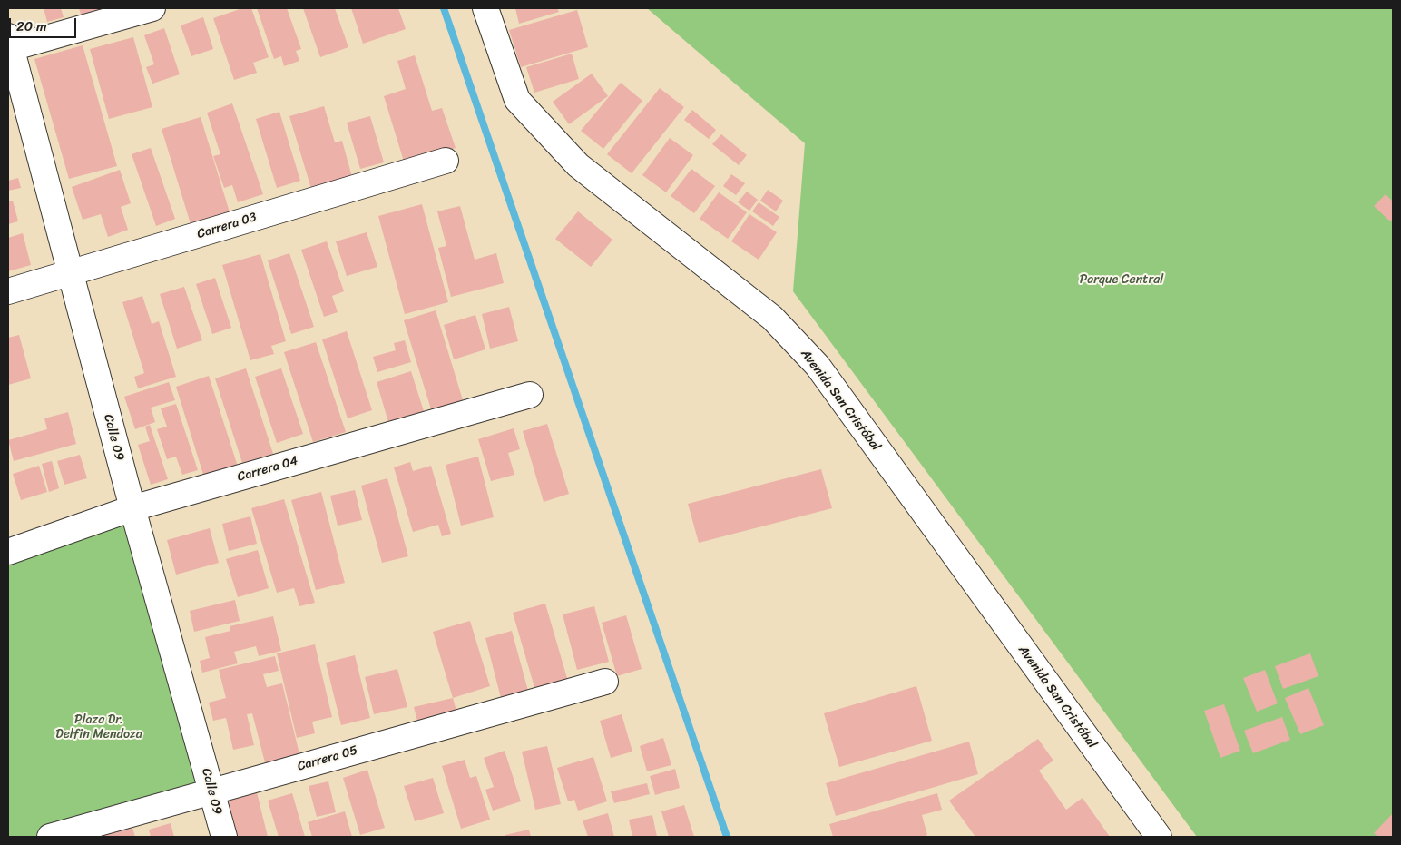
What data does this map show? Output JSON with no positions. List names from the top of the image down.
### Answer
{
  "streets": {
    "street": [
      "Carrera 03",
      "Avenida San Cristóbal",
      "Calle 09",
      "Carrera 04",
      "Carrera 05"
    ]
  },
  "crossings": [
    ["Carrera 03", "Calle 09"],
    ["Calle 09", "Carrera 04"],
    ["Calle 09", "Carrera 05"]
  ],
  "parks": ["Parque Central", "Plaza Dr. Delfin Mendoza"],
  "scale_bar": "20 m"
}
